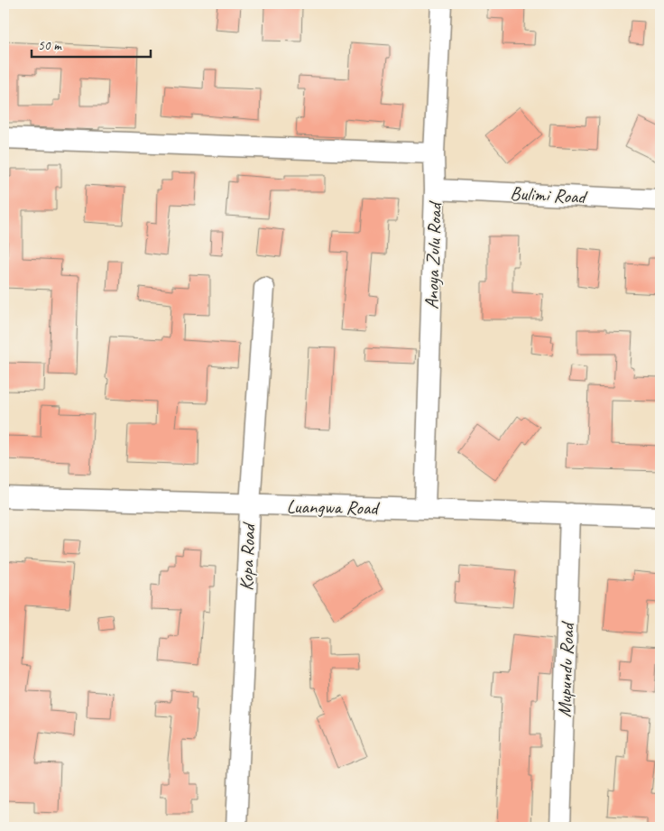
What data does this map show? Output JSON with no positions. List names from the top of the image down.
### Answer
{
  "streets": {
    "street": [
      "Bulimi Road",
      "Anoya Zulu Road",
      "Luangwa Road",
      "Kopa Road",
      "Mupundu Road"
    ]
  },
  "crossings": [
    ["Bulimi Road", "Anoya Zulu Road"],
    ["Anoya Zulu Road", "Luangwa Road"],
    ["Luangwa Road", "Kopa Road"],
    ["Luangwa Road", "Mupundu Road"]
  ],
  "scale_bar": "50 m"
}
